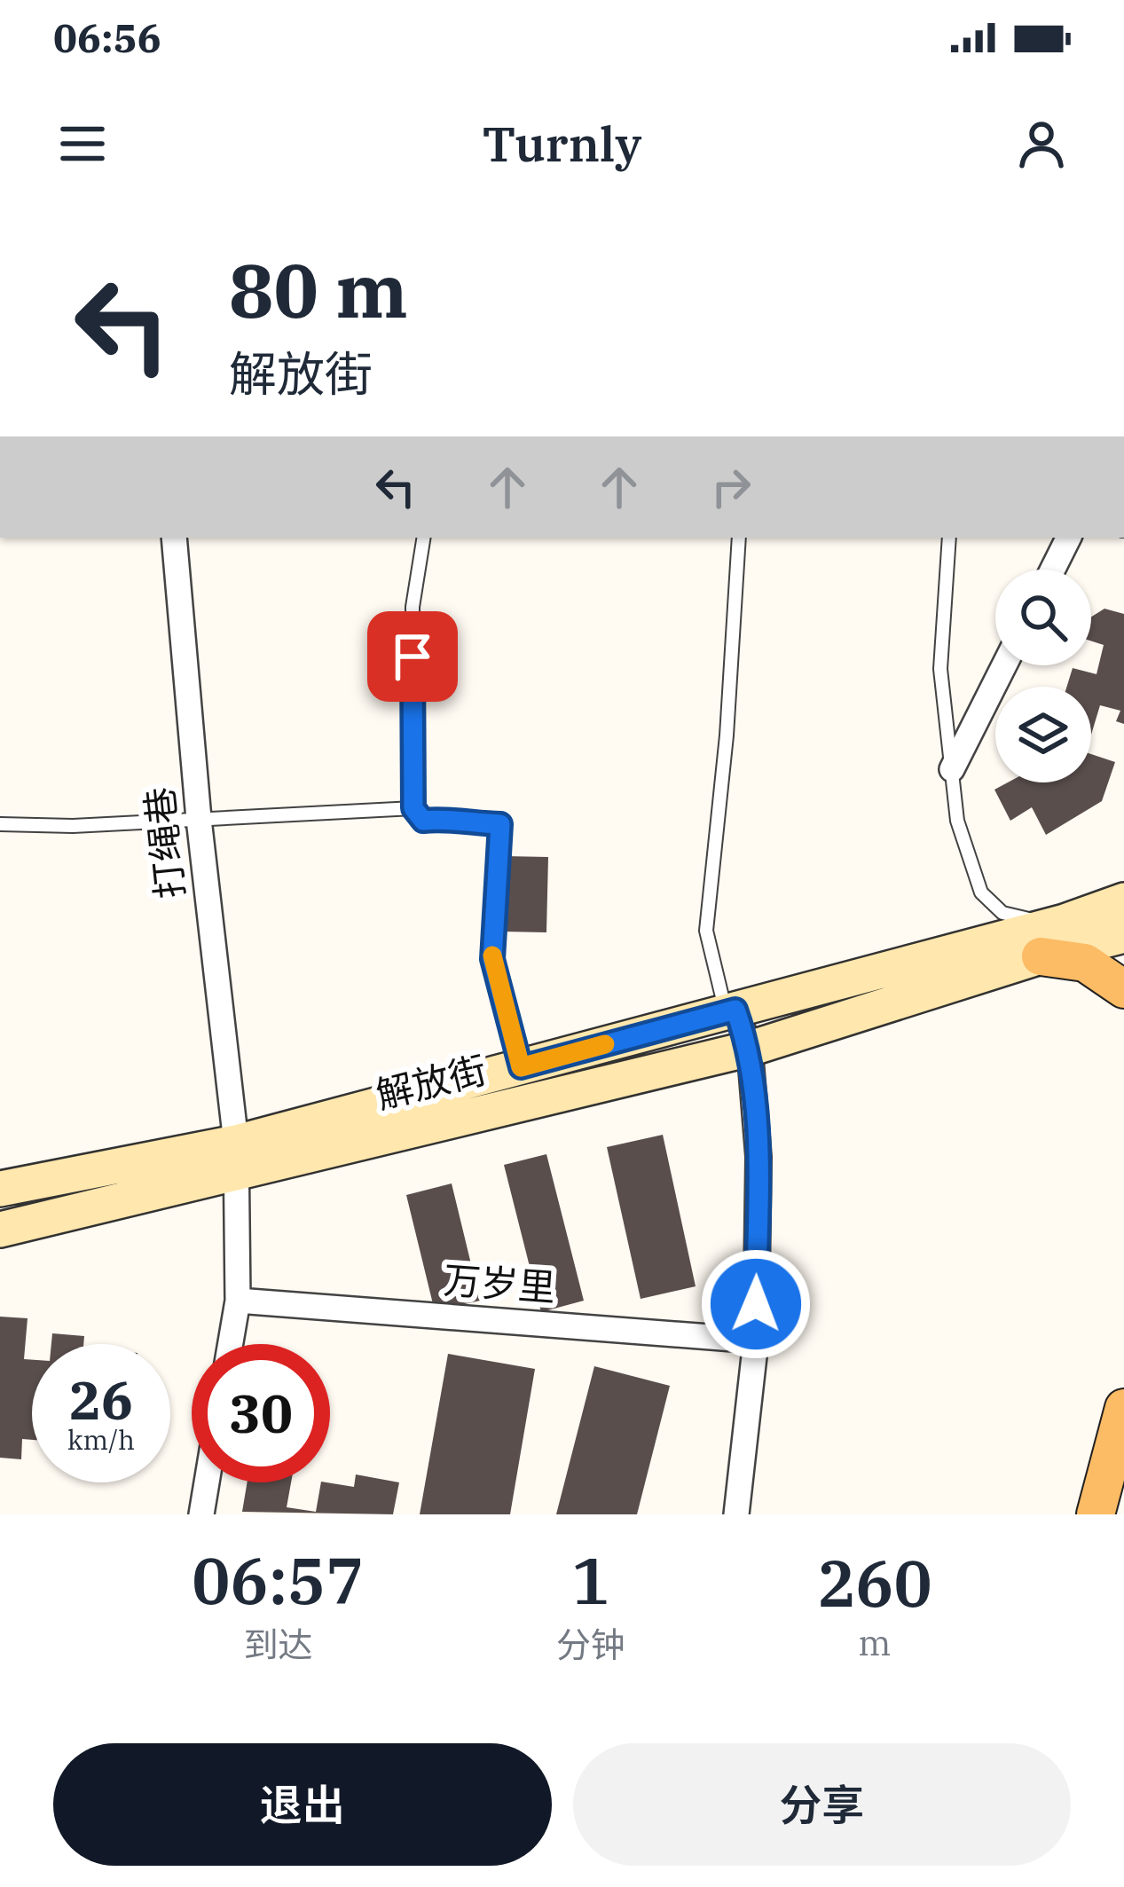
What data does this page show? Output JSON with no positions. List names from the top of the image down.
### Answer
{
  "streets": {
    "main road": ["解放街"],
    "street": ["打绳巷", "万岁里"]
  },
  "crossings": [
    ["打绳巷", "解放街"],
    ["打绳巷", "万岁里"]
  ],
  "page": {
    "status": "06:56",
    "header": "Turnly",
    "turn": ["80 m", "解放街"],
    "speed": "26 km/h",
    "limit": "30",
    "eta": [
      "06:57",
      "到达",
      "1",
      "分钟",
      "260",
      "m"
    ],
    "buttons": ["退出", "分享"]
  }
}
